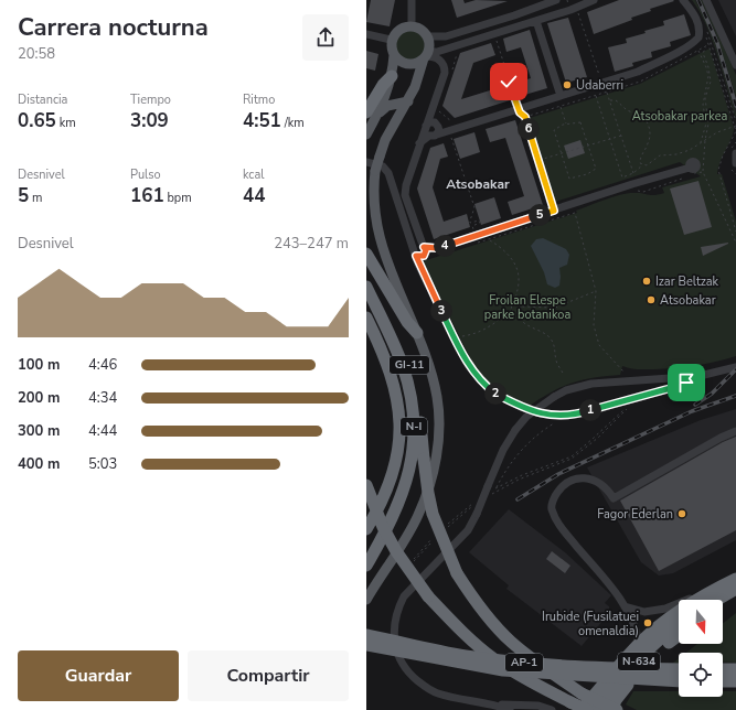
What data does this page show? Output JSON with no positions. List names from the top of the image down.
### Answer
{
  "streets": {
    "highway": [
      "GI-11",
      "N-I",
      "N-634",
      "AP-1"
    ]
  },
  "districts": ["Atsobakar"],
  "parks": ["Atsobakar parkea", "Froilan Elespe parke botanikoa"],
  "places": [
    "Udaberri",
    "Izar Beltzak",
    "Atsobakar",
    "Fagor Ederlan",
    "Irubide (Fusilatuei omenaldia)"
  ],
  "north": "bottom",
  "page": {
    "heading": ["Carrera nocturna", "20:58"],
    "stats": [
      ["Distancia", "0.65 km"],
      ["Tiempo", "3:09"],
      ["Ritmo", "4:51 /km"],
      ["Desnivel", "5 m"],
      ["Pulso", "161 bpm"],
      ["kcal", "44"]
    ],
    "pins": [
      "6",
      "5",
      "4",
      "3",
      "2",
      "1"
    ],
    "chart": ["Desnivel", "243–247 m"],
    "list": [
      {
        "name": "100 m",
        "note": "4:46"
      },
      {
        "name": "200 m",
        "note": "4:34"
      },
      {
        "name": "300 m",
        "note": "4:44"
      },
      {
        "name": "400 m",
        "note": "5:03"
      }
    ],
    "buttons": ["Guardar", "Compartir"]
  }
}
